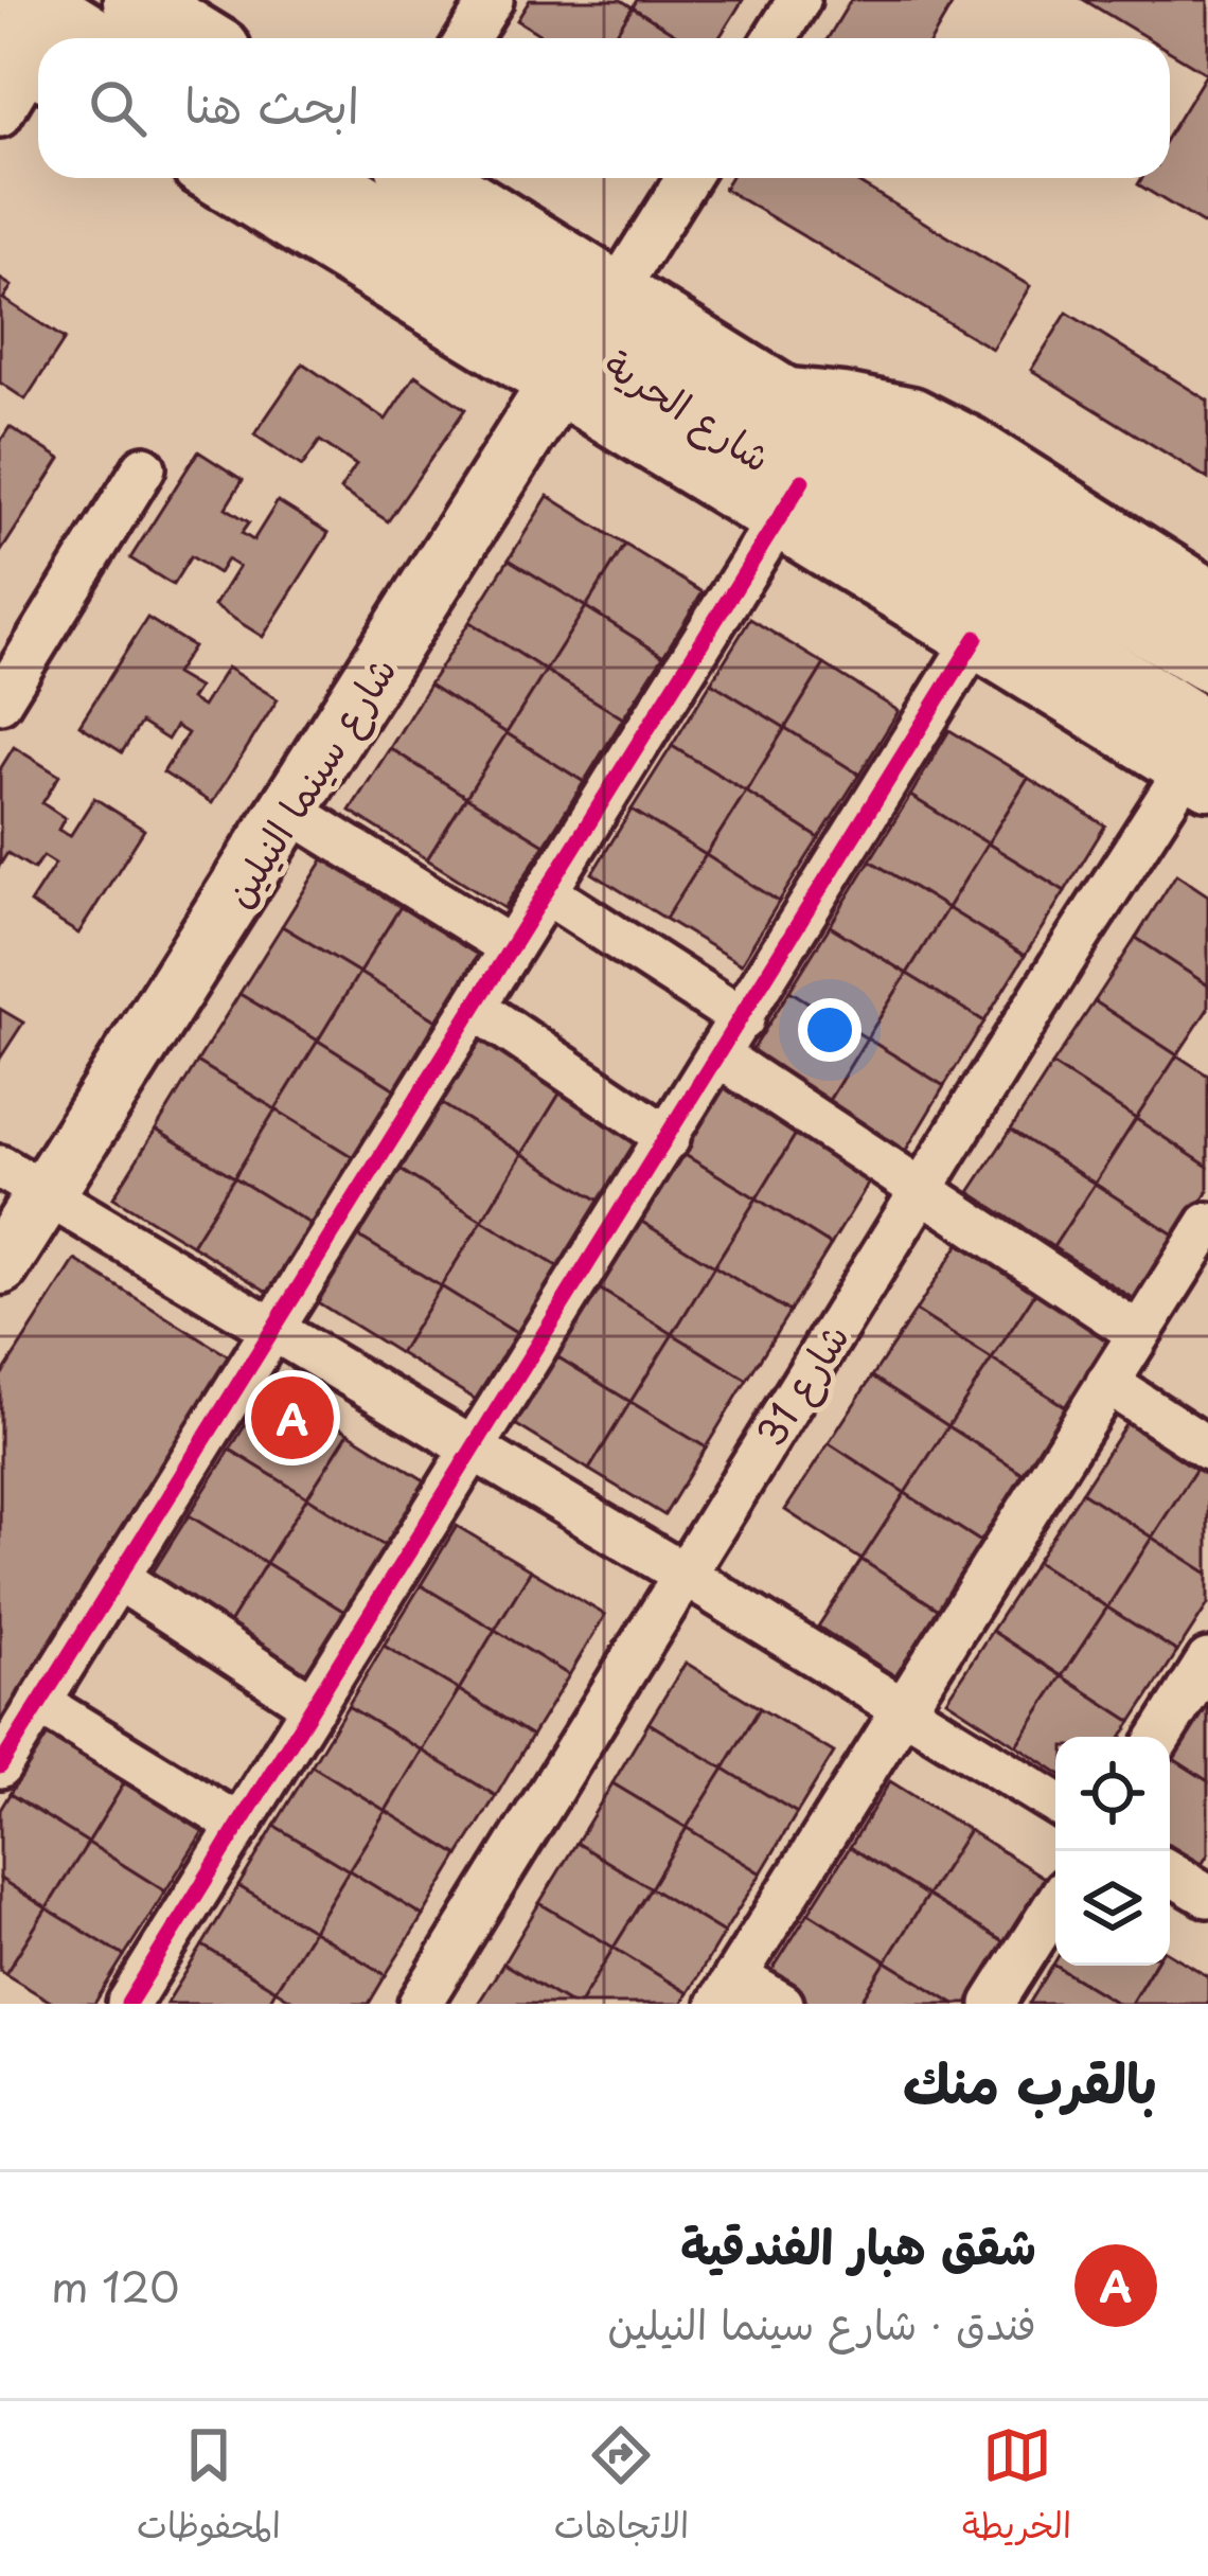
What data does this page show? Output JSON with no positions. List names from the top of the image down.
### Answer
{
  "streets": {
    "main road": ["شارع الحرية"],
    "street": ["شارع سينما النيلين", "شارع 31"]
  },
  "crossings": [
    ["شارع الحرية", "شارع سينما النيلين"],
    ["شارع الحرية", "شارع 31"]
  ],
  "page": {
    "search": "ابحث هنا",
    "pins": "A",
    "heading": "بالقرب منك",
    "list": [
      {
        "mark": "A",
        "name": "شقق هبار الفندقية",
        "note": "فندق · شارع سينما النيلين",
        "value": "120 m"
      }
    ],
    "nav": ["الخريطة", "الاتجاهات", "المحفوظات"]
  }
}
